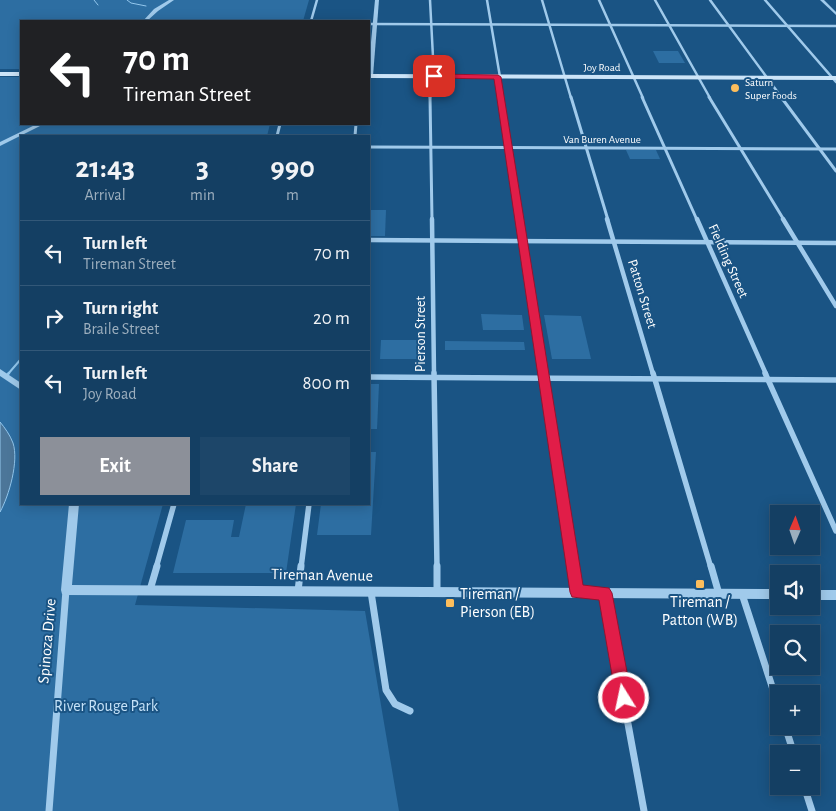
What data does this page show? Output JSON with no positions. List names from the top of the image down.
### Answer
{
  "streets": {
    "main road": ["Joy Road"],
    "street": [
      "Van Buren Avenue",
      "Fielding Street",
      "Patton Street",
      "Pierson Street",
      "Tireman Avenue",
      "Spinoza Drive"
    ]
  },
  "crossings": [
    ["Joy Road", "Fielding Street"],
    ["Joy Road", "Patton Street"],
    ["Joy Road", "Pierson Street"],
    ["Van Buren Avenue", "Fielding Street"],
    ["Van Buren Avenue", "Patton Street"],
    ["Van Buren Avenue", "Pierson Street"],
    ["Pierson Street", "Tireman Avenue"],
    ["Tireman Avenue", "Spinoza Drive"]
  ],
  "parks": ["River Rouge Park"],
  "places": {
    "other": ["Saturn Super Foods"],
    "transit": ["Tireman / Patton (WB)", "Tireman / Pierson (EB)"]
  },
  "north": "top",
  "page": {
    "turn": ["70 m", "Tireman Street"],
    "eta": [
      "21:43",
      "Arrival",
      "3",
      "min",
      "990",
      "m"
    ],
    "list": [
      {
        "name": "Turn left",
        "note": "Tireman Street",
        "value": "70 m"
      },
      {
        "name": "Turn right",
        "note": "Braile Street",
        "value": "20 m"
      },
      {
        "name": "Turn left",
        "note": "Joy Road",
        "value": "800 m"
      }
    ],
    "buttons": ["Exit", "Share"],
    "map_buttons": ["+", "−"]
  }
}
